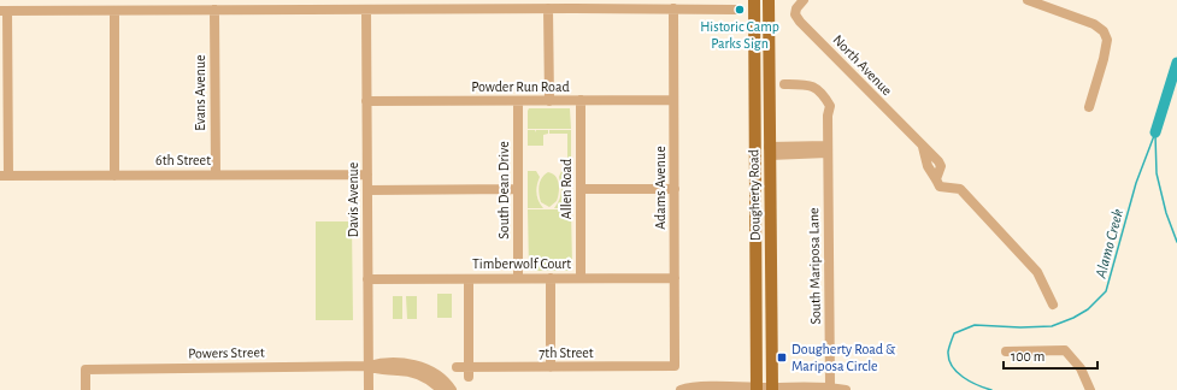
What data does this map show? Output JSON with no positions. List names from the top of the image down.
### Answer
{
  "streets": {
    "main road": ["Dougherty Road"],
    "street": [
      "North Avenue",
      "Powder Run Road",
      "Evans Avenue",
      "6th Street",
      "Adams Avenue",
      "Allen Road",
      "South Dean Drive",
      "Davis Avenue",
      "Timberwolf Court",
      "South Mariposa Lane",
      "Powers Street",
      "7th Street"
    ]
  },
  "crossings": [
    ["Powder Run Road", "Adams Avenue"],
    ["Powder Run Road", "Allen Road"],
    ["Powder Run Road", "South Dean Drive"],
    ["Powder Run Road", "Davis Avenue"],
    ["Evans Avenue", "6th Street"],
    ["6th Street", "Davis Avenue"],
    ["Adams Avenue", "Timberwolf Court"],
    ["Adams Avenue", "7th Street"],
    ["Allen Road", "Timberwolf Court"],
    ["South Dean Drive", "Timberwolf Court"],
    ["Davis Avenue", "Timberwolf Court"],
    ["Davis Avenue", "Powers Street"]
  ],
  "water": ["Alamo Creek"],
  "places": {
    "other": ["Historic Camp Parks Sign"],
    "transit": ["Dougherty Road & Mariposa Circle"]
  },
  "scale_bar": "100 m"
}
